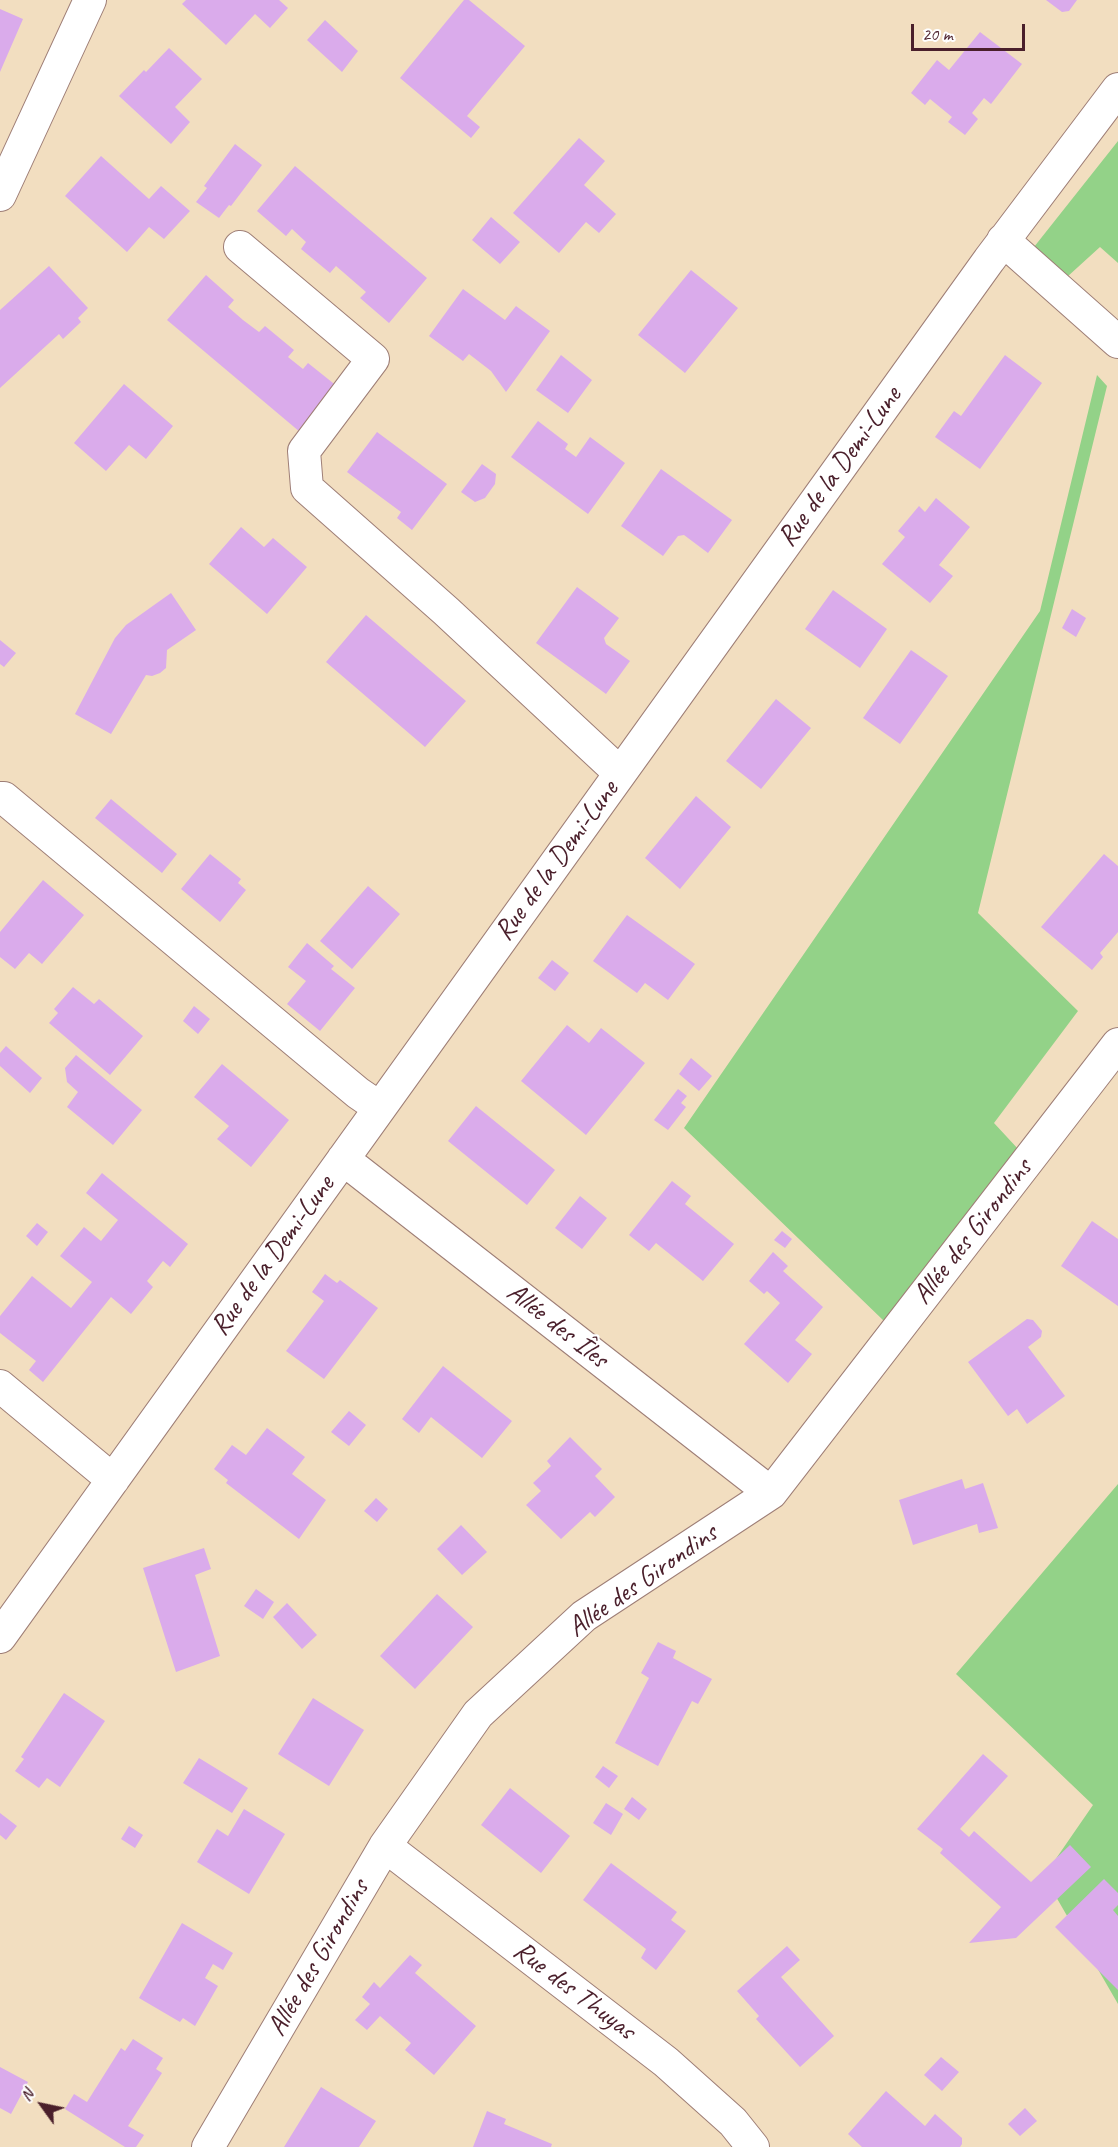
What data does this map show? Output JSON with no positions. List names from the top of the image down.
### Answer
{
  "streets": {
    "street": [
      "Rue de la Demi-Lune",
      "Allée des Girondins",
      "Allée des Îles",
      "Rue des Thuyas"
    ]
  },
  "crossings": [
    ["Rue de la Demi-Lune", "Allée des Îles"],
    ["Allée des Girondins", "Allée des Îles"],
    ["Allée des Girondins", "Rue des Thuyas"]
  ],
  "scale_bar": "20 m",
  "north": "top left"
}
